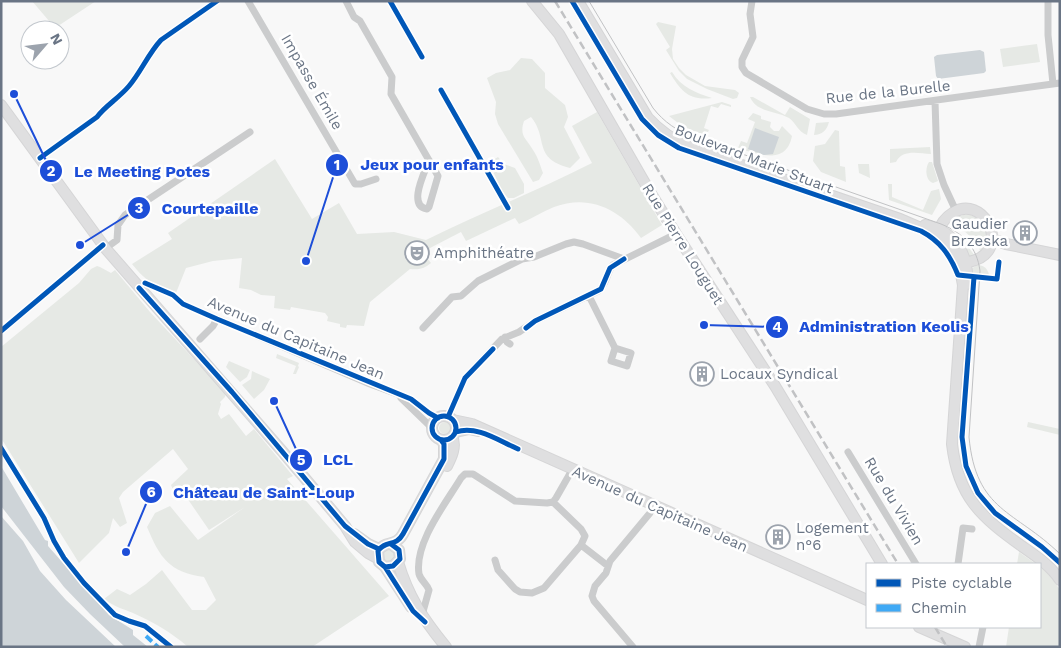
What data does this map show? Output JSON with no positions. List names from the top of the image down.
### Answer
{
  "streets": {
    "main road": ["Boulevard Marie Stuart", "Rue Pierre Louguet", "Avenue du Capitaine Jean"],
    "street": ["Impasse Émile", "Rue de la Burelle", "Rue du Vivien"]
  },
  "places": {
    "other": [
      "Le Meeting Potes",
      "Courtepaille",
      "Jeux pour enfants",
      "Administration Keolis",
      "LCL",
      "Château de Saint-Loup"
    ],
    "building": ["Gaudier Brzeska", "Locaux Syndical", "Logement n°6"],
    "theatre": ["Amphithéatre"]
  },
  "legend": ["Piste cyclable", "Chemin"],
  "north": "top right"
}
